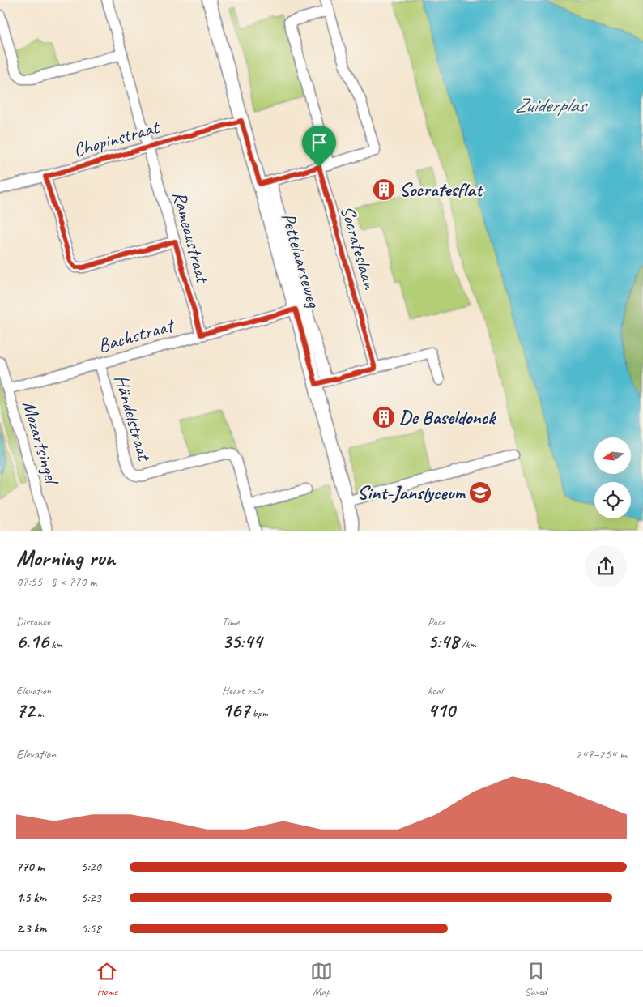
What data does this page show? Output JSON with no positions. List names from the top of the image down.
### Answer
{
  "streets": {
    "street": [
      "Chopinstraat",
      "Rameaustraat",
      "Socrateslaan",
      "Pettelaarseweg",
      "Bachstraat",
      "Händelstraat",
      "Mozartsingel"
    ]
  },
  "crossings": [
    ["Chopinstraat", "Rameaustraat"],
    ["Chopinstraat", "Pettelaarseweg"],
    ["Rameaustraat", "Bachstraat"],
    ["Pettelaarseweg", "Bachstraat"],
    ["Bachstraat", "Händelstraat"],
    ["Bachstraat", "Mozartsingel"]
  ],
  "water": ["Zuiderplas"],
  "places": {
    "building": ["Socratesflat", "De Baseldonck"],
    "school or university": ["Sint-Janslyceum"]
  },
  "north": "left",
  "page": {
    "heading": ["Morning run", "07:55 · 8 × 770 m"],
    "stats": [
      ["Distance", "6.16 km"],
      ["Time", "35:44"],
      ["Pace", "5:48 /km"],
      ["Elevation", "72 m"],
      ["Heart rate", "167 bpm"],
      ["kcal", "410"]
    ],
    "chart": ["Elevation", "247–254 m"],
    "list": [
      {
        "name": "770 m",
        "note": "5:20"
      },
      {
        "name": "1.5 km",
        "note": "5:23"
      },
      {
        "name": "2.3 km",
        "note": "5:58"
      }
    ],
    "tabs": ["Home", "Map", "Saved"]
  }
}
